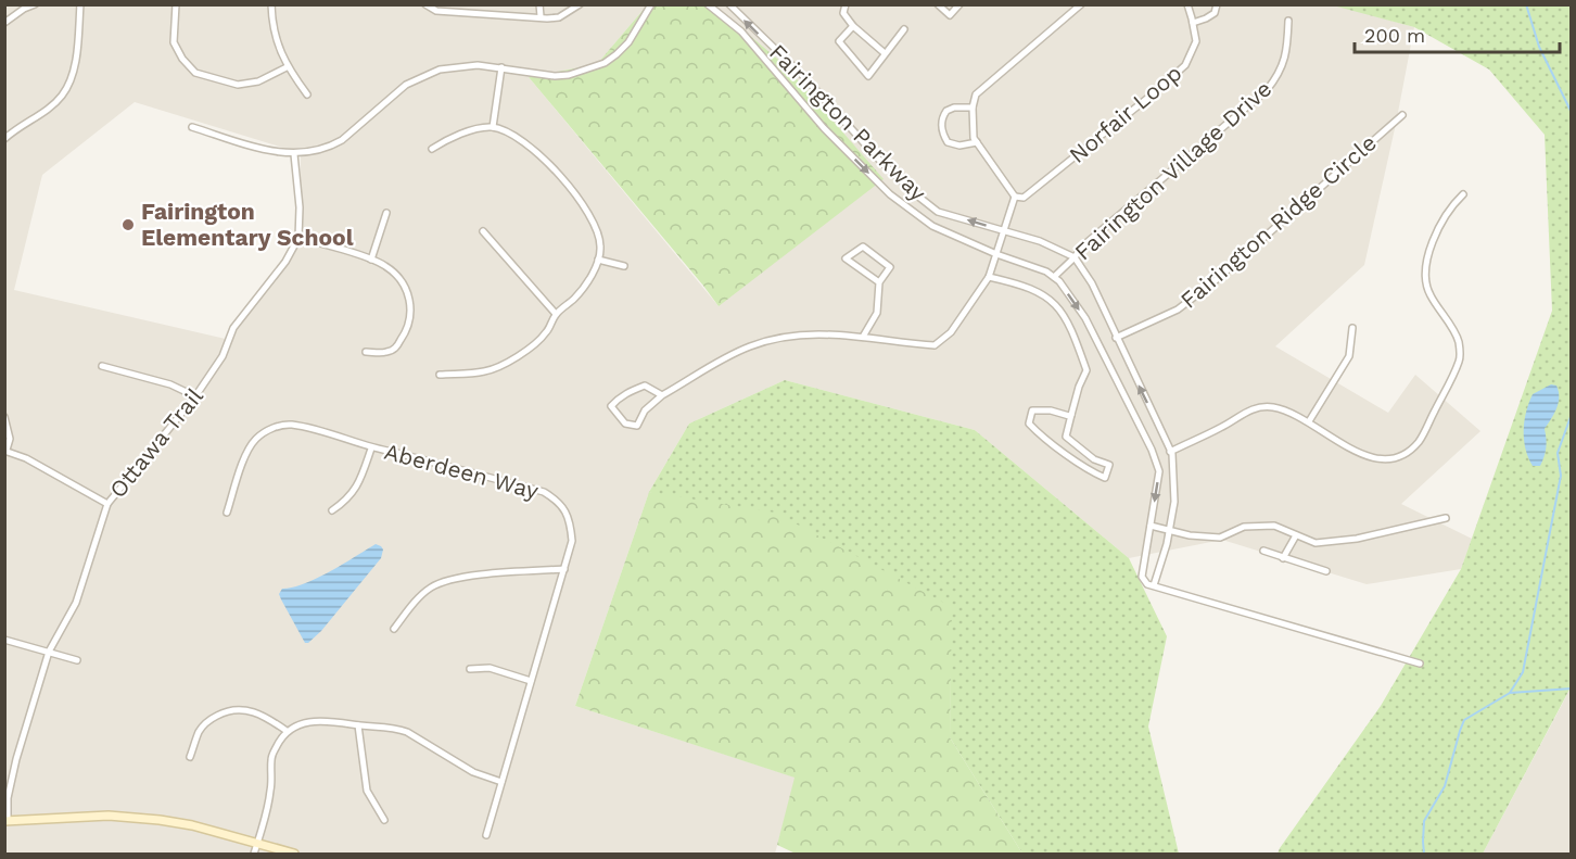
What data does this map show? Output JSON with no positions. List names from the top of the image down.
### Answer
{
  "streets": {
    "street": [
      "Norfair Loop",
      "Fairington Parkway",
      "Fairington Village Drive",
      "Fairington Ridge Circle",
      "Ottawa Trail",
      "Aberdeen Way"
    ]
  },
  "crossings": [
    ["Fairington Parkway", "Fairington Village Drive"]
  ],
  "places": ["Fairington Elementary School"],
  "scale_bar": "200 m"
}
